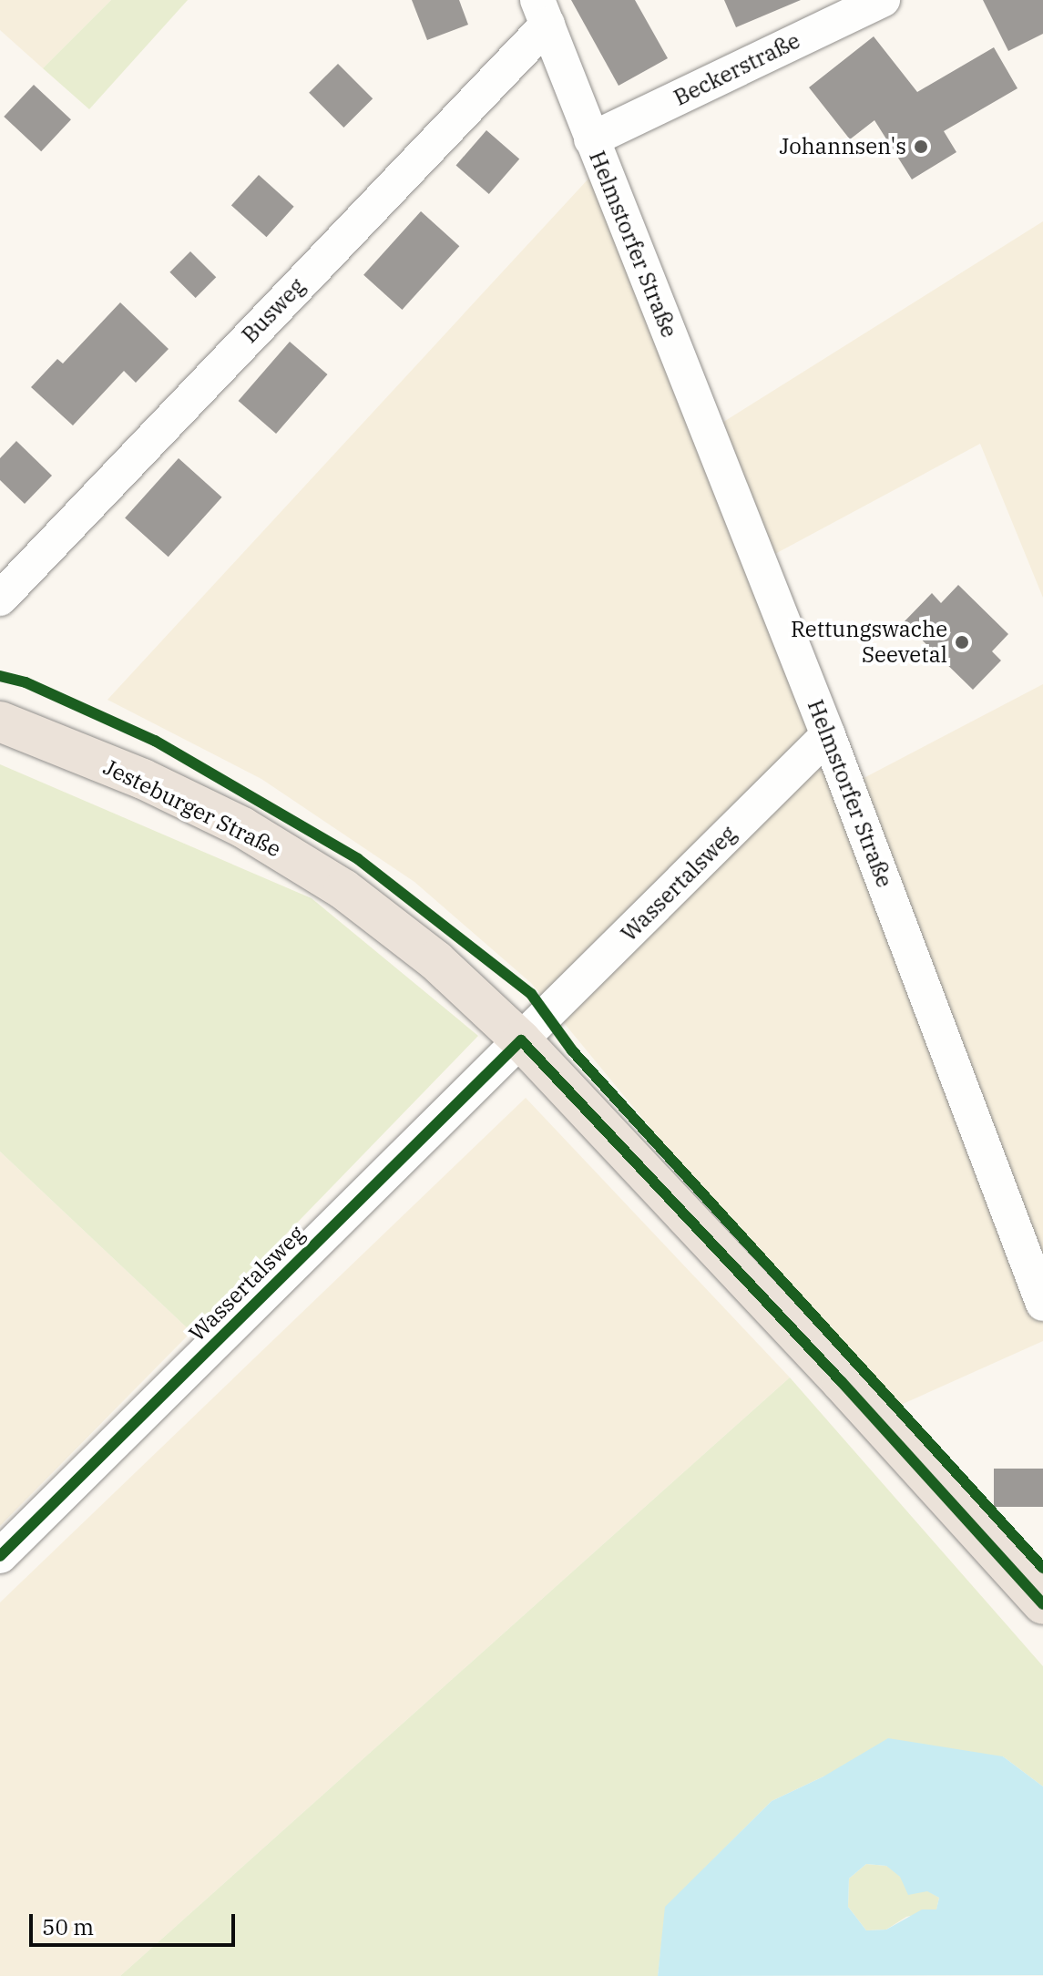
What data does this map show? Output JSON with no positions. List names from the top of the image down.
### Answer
{
  "streets": {
    "main road": ["Jesteburger Straße"],
    "street": [
      "Beckerstraße",
      "Helmstorfer Straße",
      "Busweg",
      "Wassertalsweg"
    ]
  },
  "crossings": [
    ["Beckerstraße", "Helmstorfer Straße"],
    ["Helmstorfer Straße", "Busweg"],
    ["Helmstorfer Straße", "Wassertalsweg"],
    ["Jesteburger Straße", "Wassertalsweg"]
  ],
  "places": ["Johannsen's", "Rettungswache Seevetal"],
  "scale_bar": "50 m"
}
